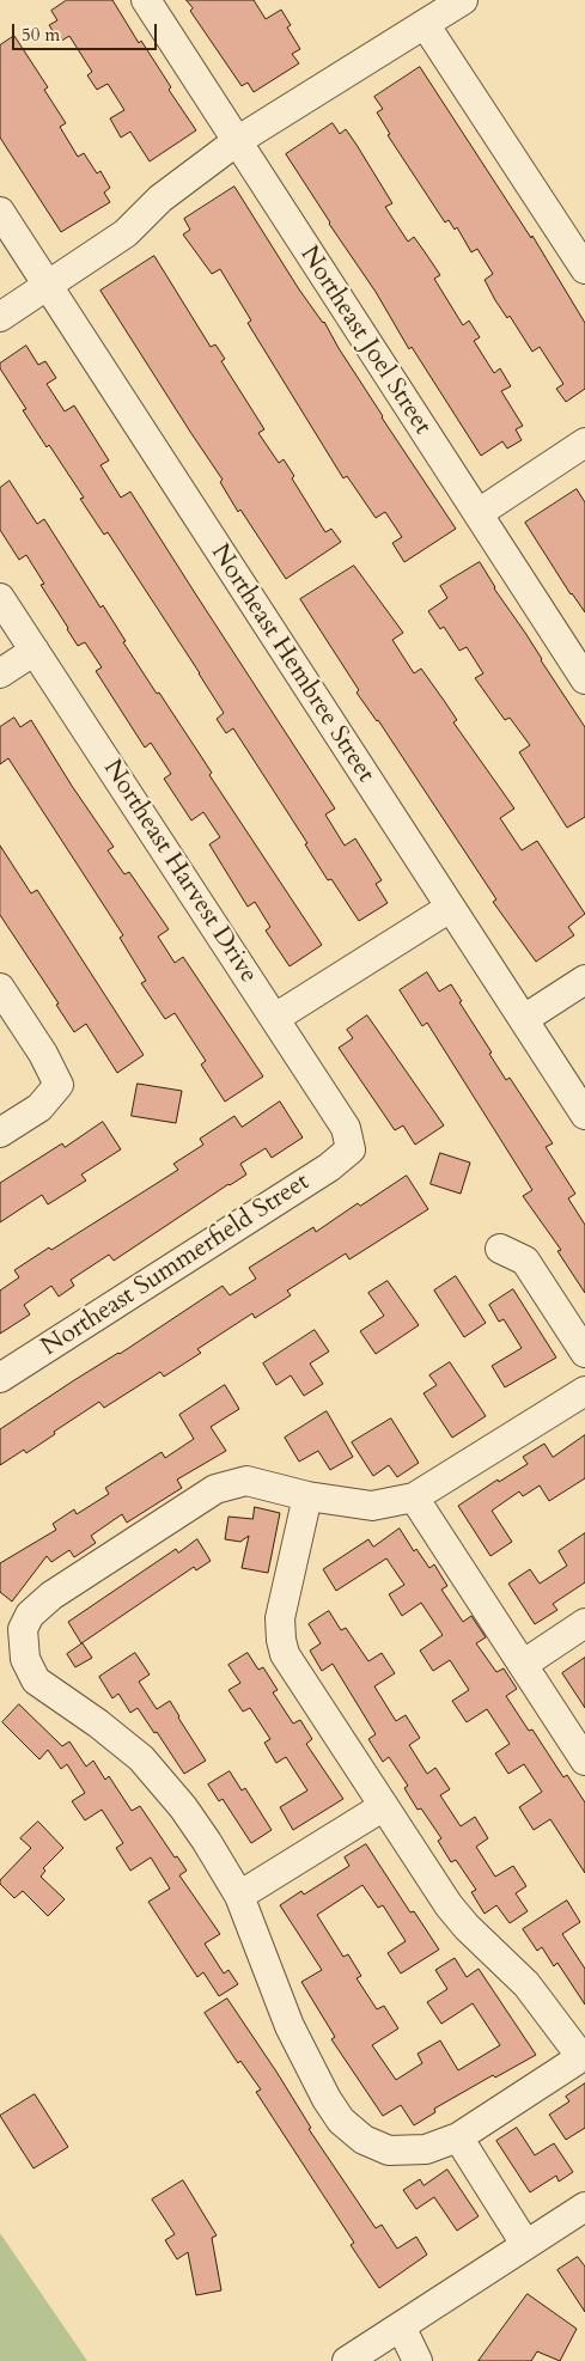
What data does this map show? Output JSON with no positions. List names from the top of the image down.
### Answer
{
  "streets": {
    "street": [
      "Northeast Joel Street",
      "Northeast Hembree Street",
      "Northeast Harvest Drive",
      "Northeast Summerfield Street"
    ]
  },
  "crossings": [
    ["Northeast Harvest Drive", "Northeast Summerfield Street"]
  ],
  "scale_bar": "50 m"
}
